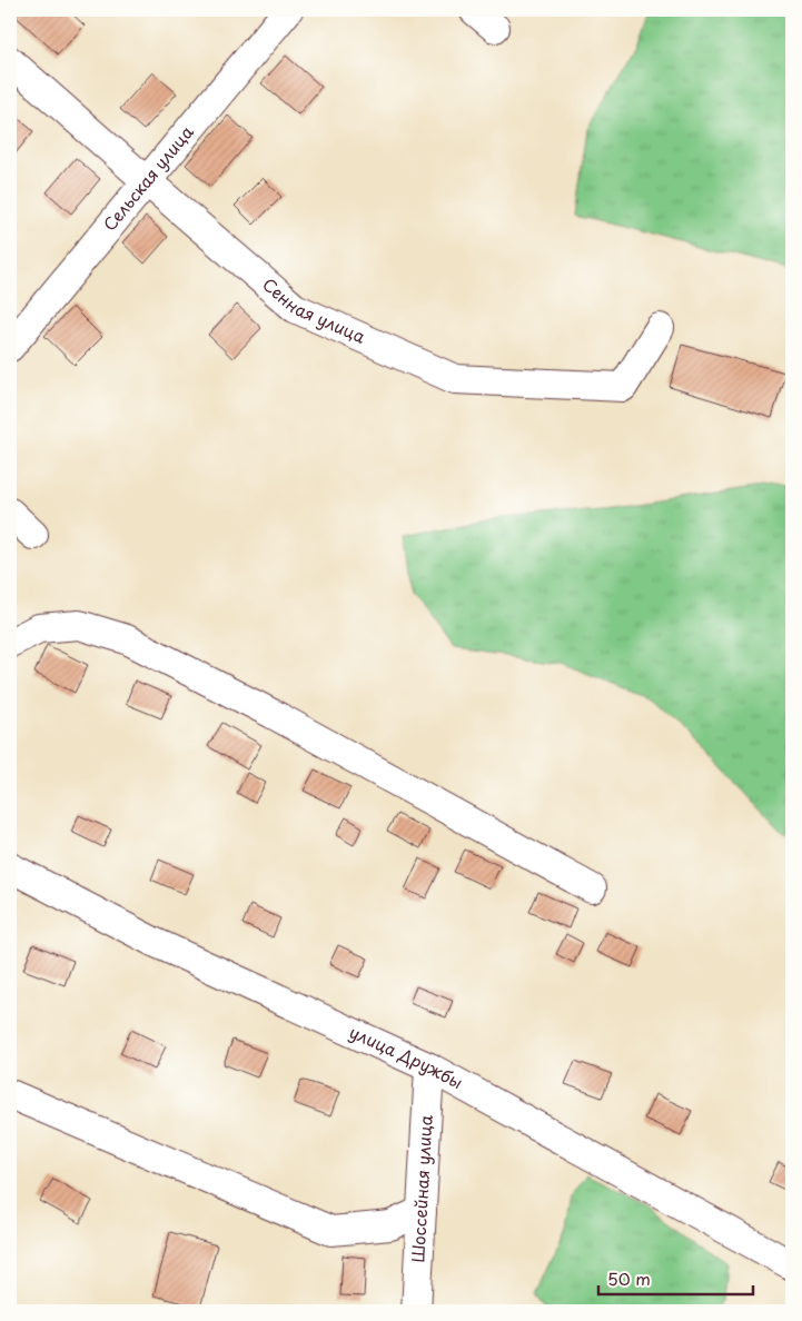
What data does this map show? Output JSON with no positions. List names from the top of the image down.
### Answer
{
  "streets": {
    "street": [
      "Сельская улица",
      "Сенная улица",
      "улица Дружбы",
      "Шоссейная улица"
    ]
  },
  "crossings": [
    ["Сельская улица", "Сенная улица"],
    ["улица Дружбы", "Шоссейная улица"]
  ],
  "scale_bar": "50 m"
}
